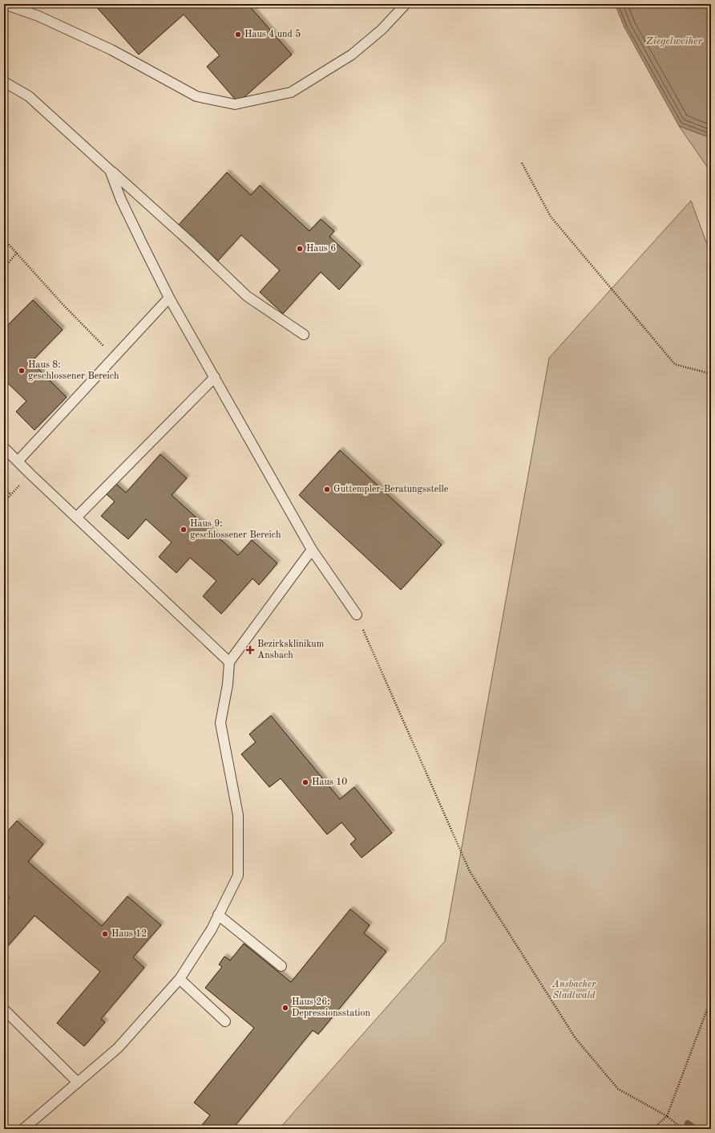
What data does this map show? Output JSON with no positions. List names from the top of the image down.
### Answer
{
  "water": ["Ziegelweiher"],
  "parks": ["Ansbacher Stadtwald"],
  "places": {
    "other": [
      "Haus 4 und 5",
      "Haus 6",
      "Haus 8: geschlossener Bereich",
      "Guttempler-Beratungsstelle",
      "Haus 9: geschlossener Bereich",
      "Haus 10",
      "Haus 12",
      "Haus 26: Depressionsstation"
    ],
    "health": ["Bezirksklinikum Ansbach"]
  }
}
